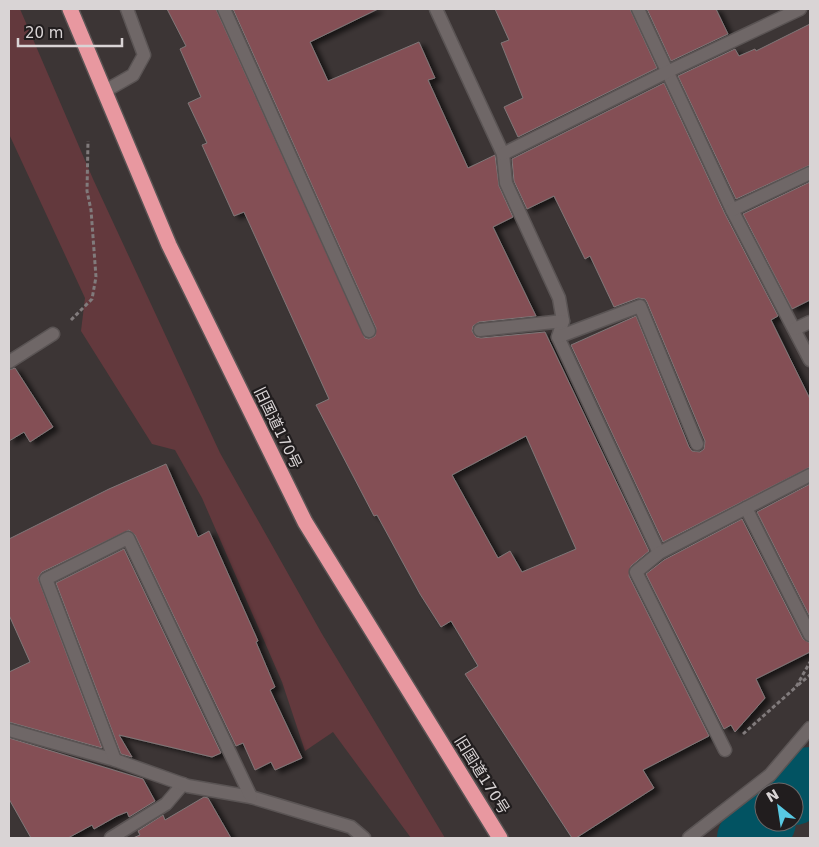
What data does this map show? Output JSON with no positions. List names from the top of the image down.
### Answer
{
  "streets": {
    "highway": ["旧国道170号"]
  },
  "scale_bar": "20 m",
  "north": "top left"
}
